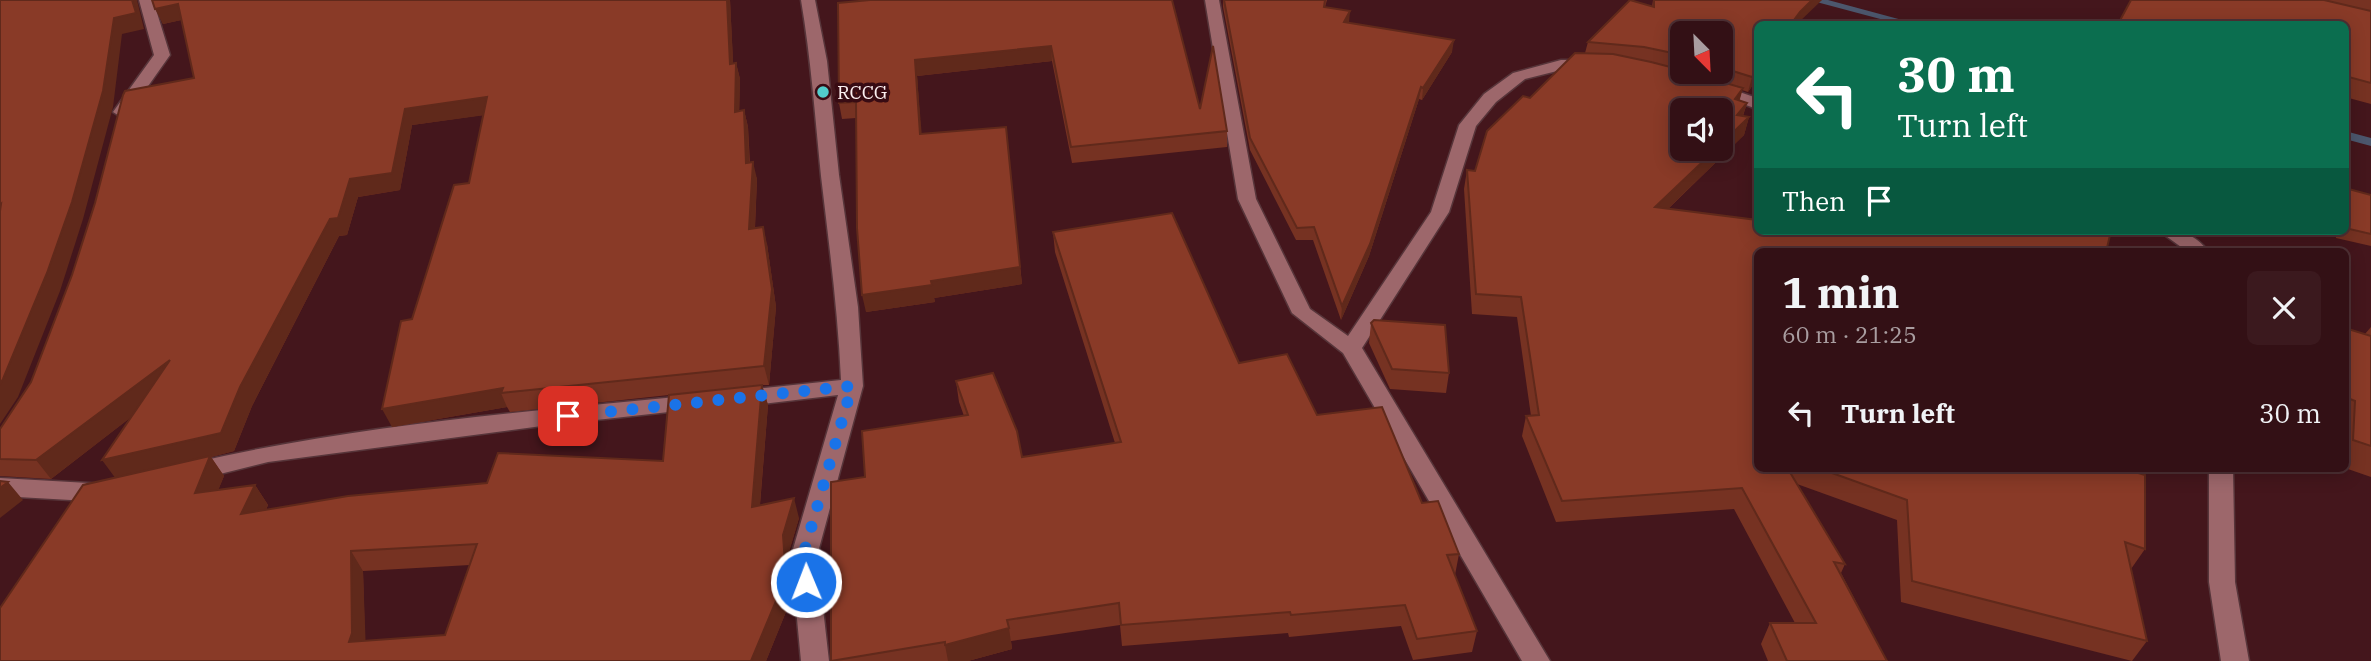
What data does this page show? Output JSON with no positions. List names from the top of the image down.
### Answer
{
  "places": ["RCCG"],
  "north": "bottom right",
  "page": {
    "turn": ["30 m", "Turn left"],
    "then": "Then",
    "heading": ["1 min", "60 m · 21:25"],
    "list": [
      {
        "name": "Turn left",
        "value": "30 m"
      }
    ]
  }
}
